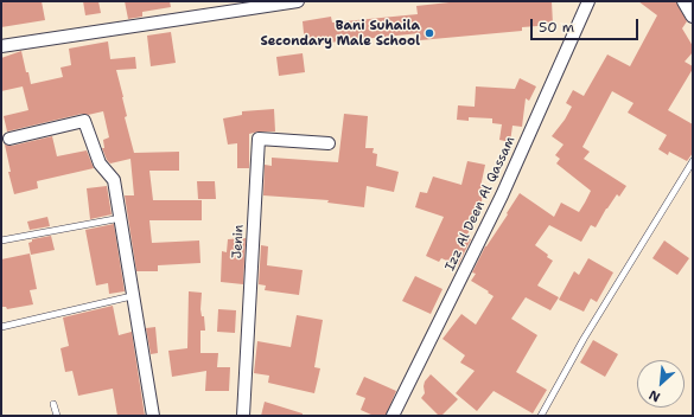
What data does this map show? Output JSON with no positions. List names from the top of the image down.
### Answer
{
  "streets": {
    "street": ["Izz Al Deen Al Qassam", "Jenin"]
  },
  "places": ["Bani Suhaila Secondary Male School"],
  "scale_bar": "50 m",
  "north": "bottom left"
}
